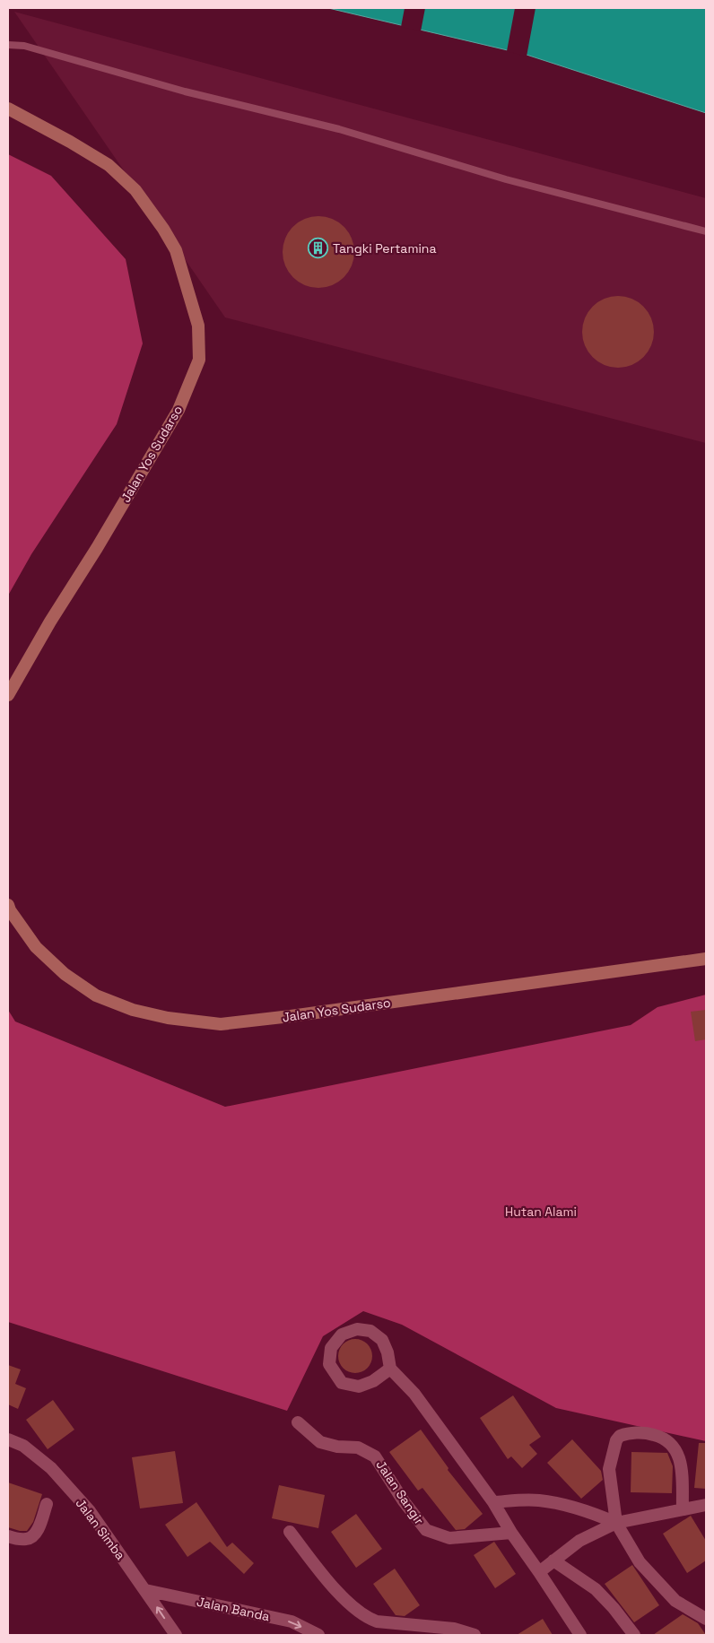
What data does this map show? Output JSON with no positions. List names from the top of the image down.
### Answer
{
  "streets": {
    "main road": ["Jalan Yos Sudarso"],
    "street": ["Jalan Sangir", "Jalan Simba", "Jalan Banda"]
  },
  "crossings": [
    ["Jalan Simba", "Jalan Banda"]
  ],
  "parks": ["Hutan Alami"],
  "places": {
    "building": ["Tangki Pertamina"]
  }
}
